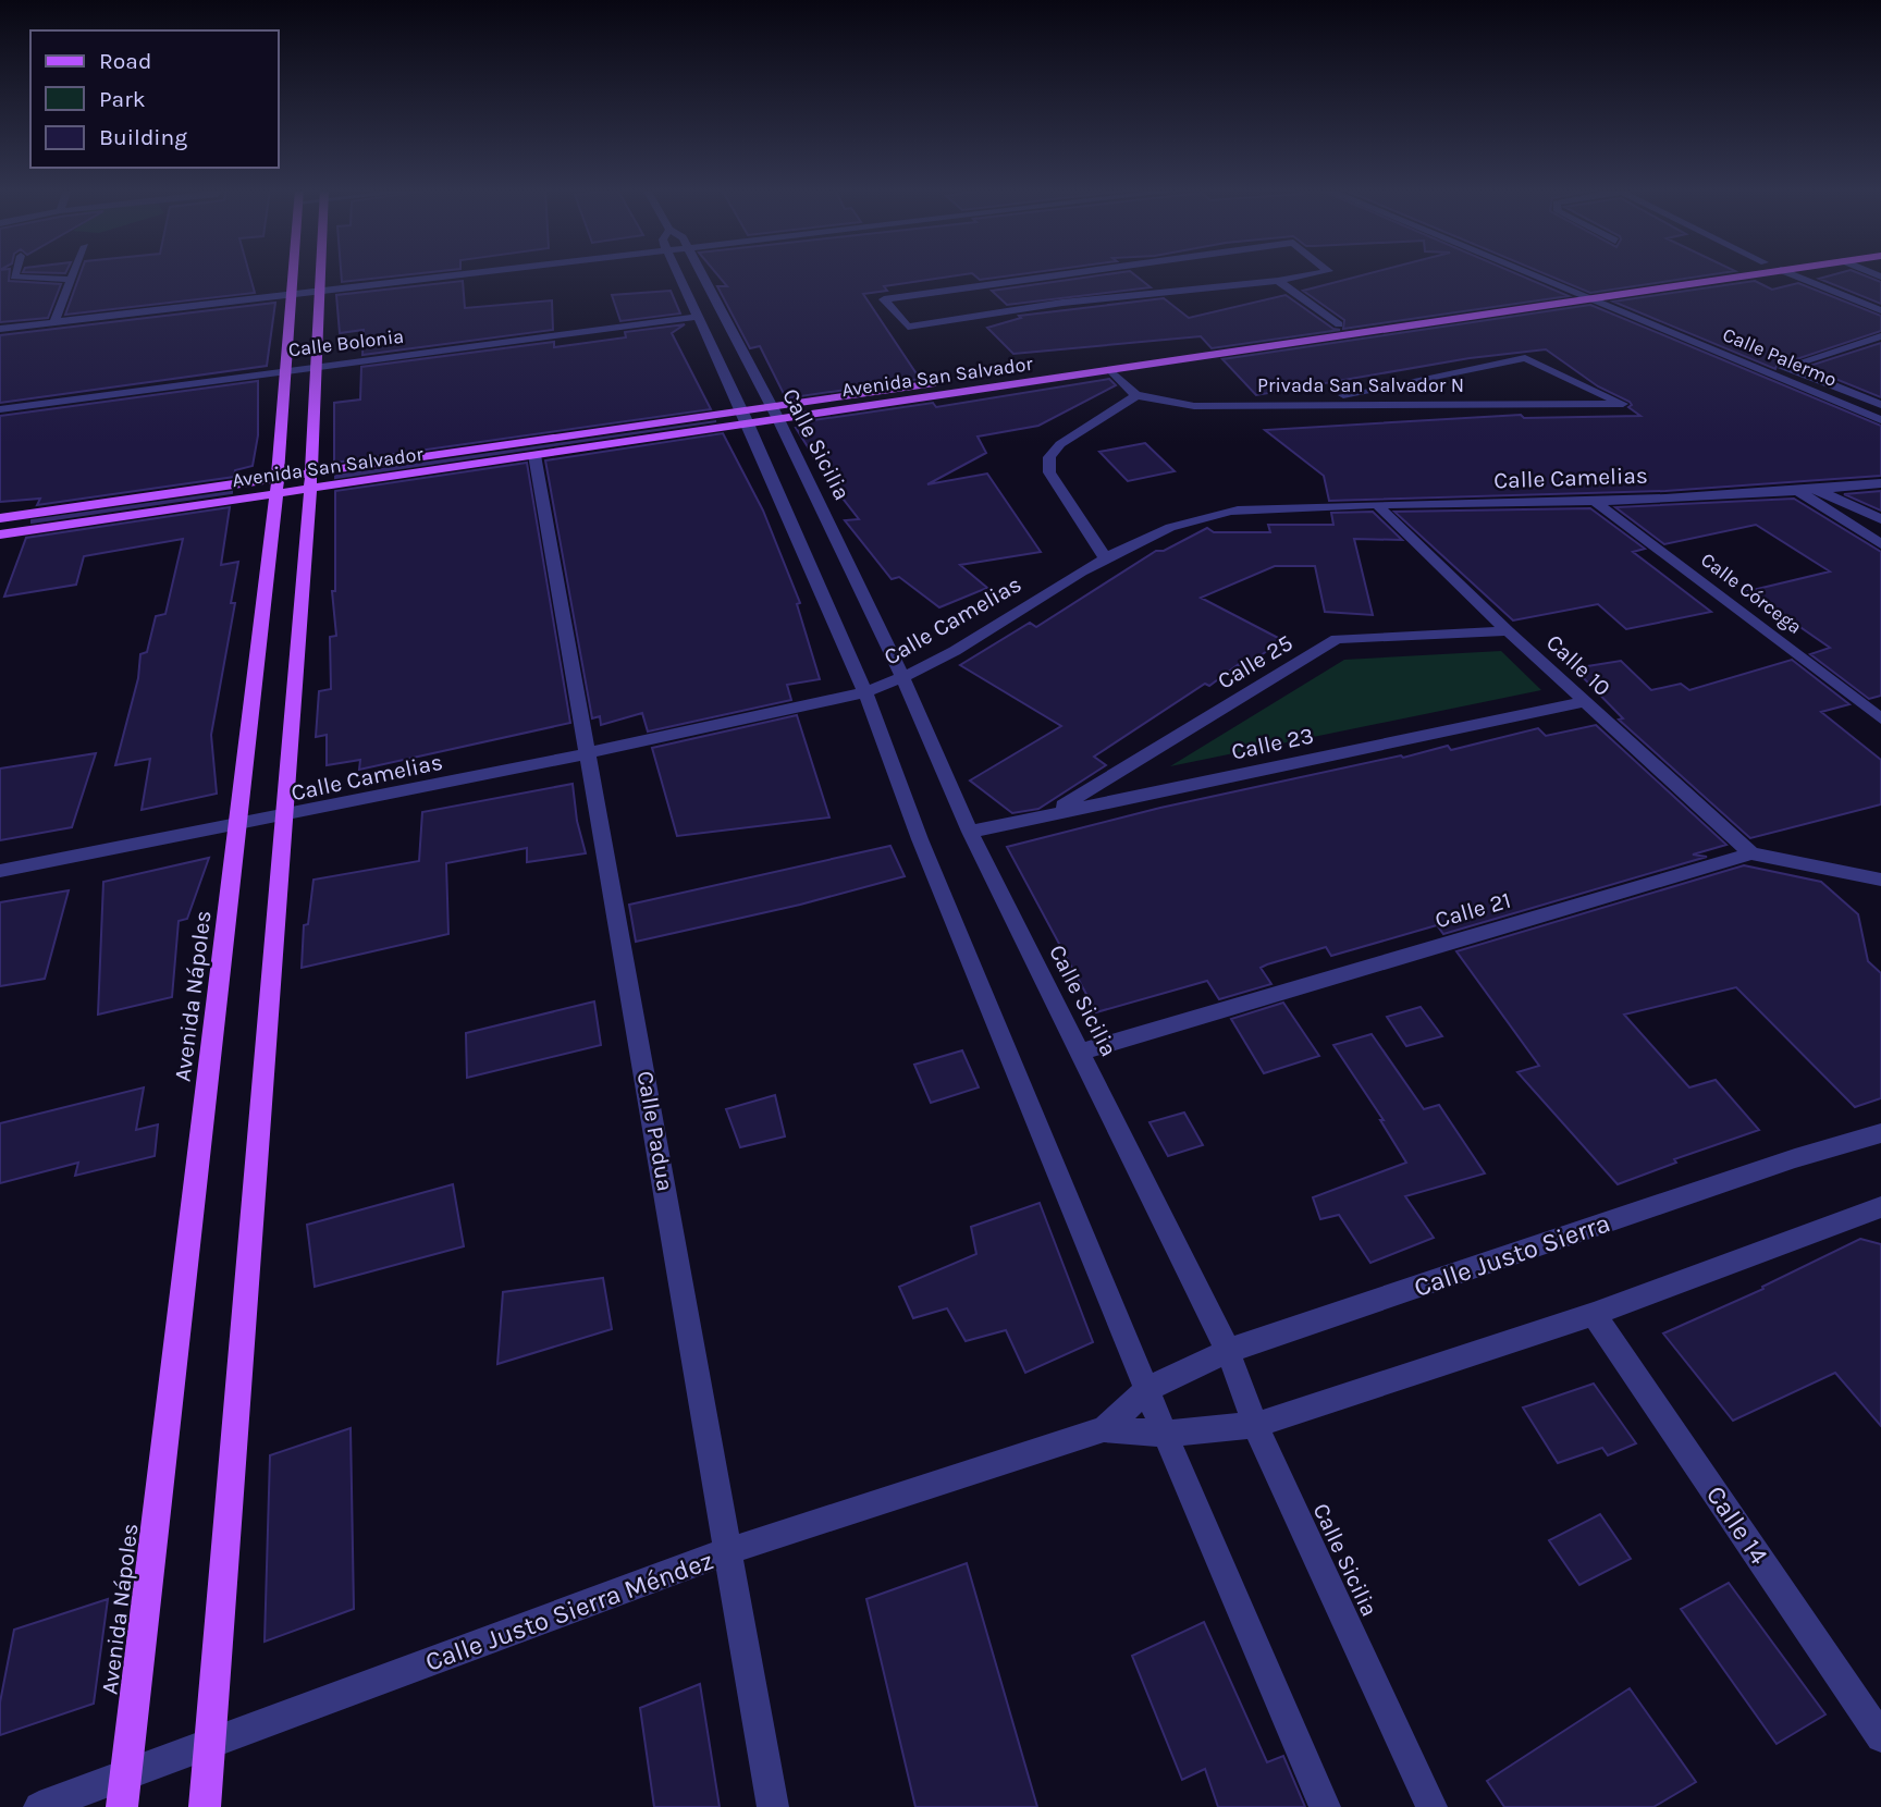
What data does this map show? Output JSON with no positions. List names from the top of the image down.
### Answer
{
  "streets": {
    "main road": ["Avenida San Salvador", "Avenida Nápoles"],
    "street": [
      "Calle Bolonia",
      "Calle Palermo",
      "Privada San Salvador N",
      "Calle Sicilia",
      "Calle Camelias",
      "Calle Córcega",
      "Calle 25",
      "Calle 10",
      "Calle 23",
      "Calle 21",
      "Calle Padua",
      "Calle Justo Sierra",
      "Calle 14",
      "Calle Justo Sierra Méndez"
    ]
  },
  "crossings": [
    ["Calle Bolonia", "Calle Sicilia"],
    ["Calle Bolonia", "Avenida Nápoles"],
    ["Calle Palermo", "Avenida San Salvador"],
    ["Avenida San Salvador", "Calle Sicilia"],
    ["Avenida San Salvador", "Avenida Nápoles"],
    ["Avenida San Salvador", "Calle Padua"],
    ["Calle Sicilia", "Calle Camelias"],
    ["Calle Sicilia", "Calle 23"],
    ["Calle Sicilia", "Calle 21"],
    ["Calle Sicilia", "Calle Justo Sierra"],
    ["Calle Sicilia", "Calle Justo Sierra Méndez"],
    ["Calle Camelias", "Calle Córcega"],
    ["Calle Camelias", "Calle 10"],
    ["Calle Camelias", "Avenida Nápoles"],
    ["Calle Camelias", "Calle Padua"],
    ["Calle 25", "Calle 10"],
    ["Calle 25", "Calle 23"],
    ["Calle 10", "Calle 23"],
    ["Calle 10", "Calle 21"],
    ["Avenida Nápoles", "Calle Justo Sierra Méndez"],
    ["Calle Padua", "Calle Justo Sierra Méndez"],
    ["Calle Justo Sierra", "Calle Justo Sierra Méndez"]
  ],
  "legend": ["Road", "Park", "Building"]
}
